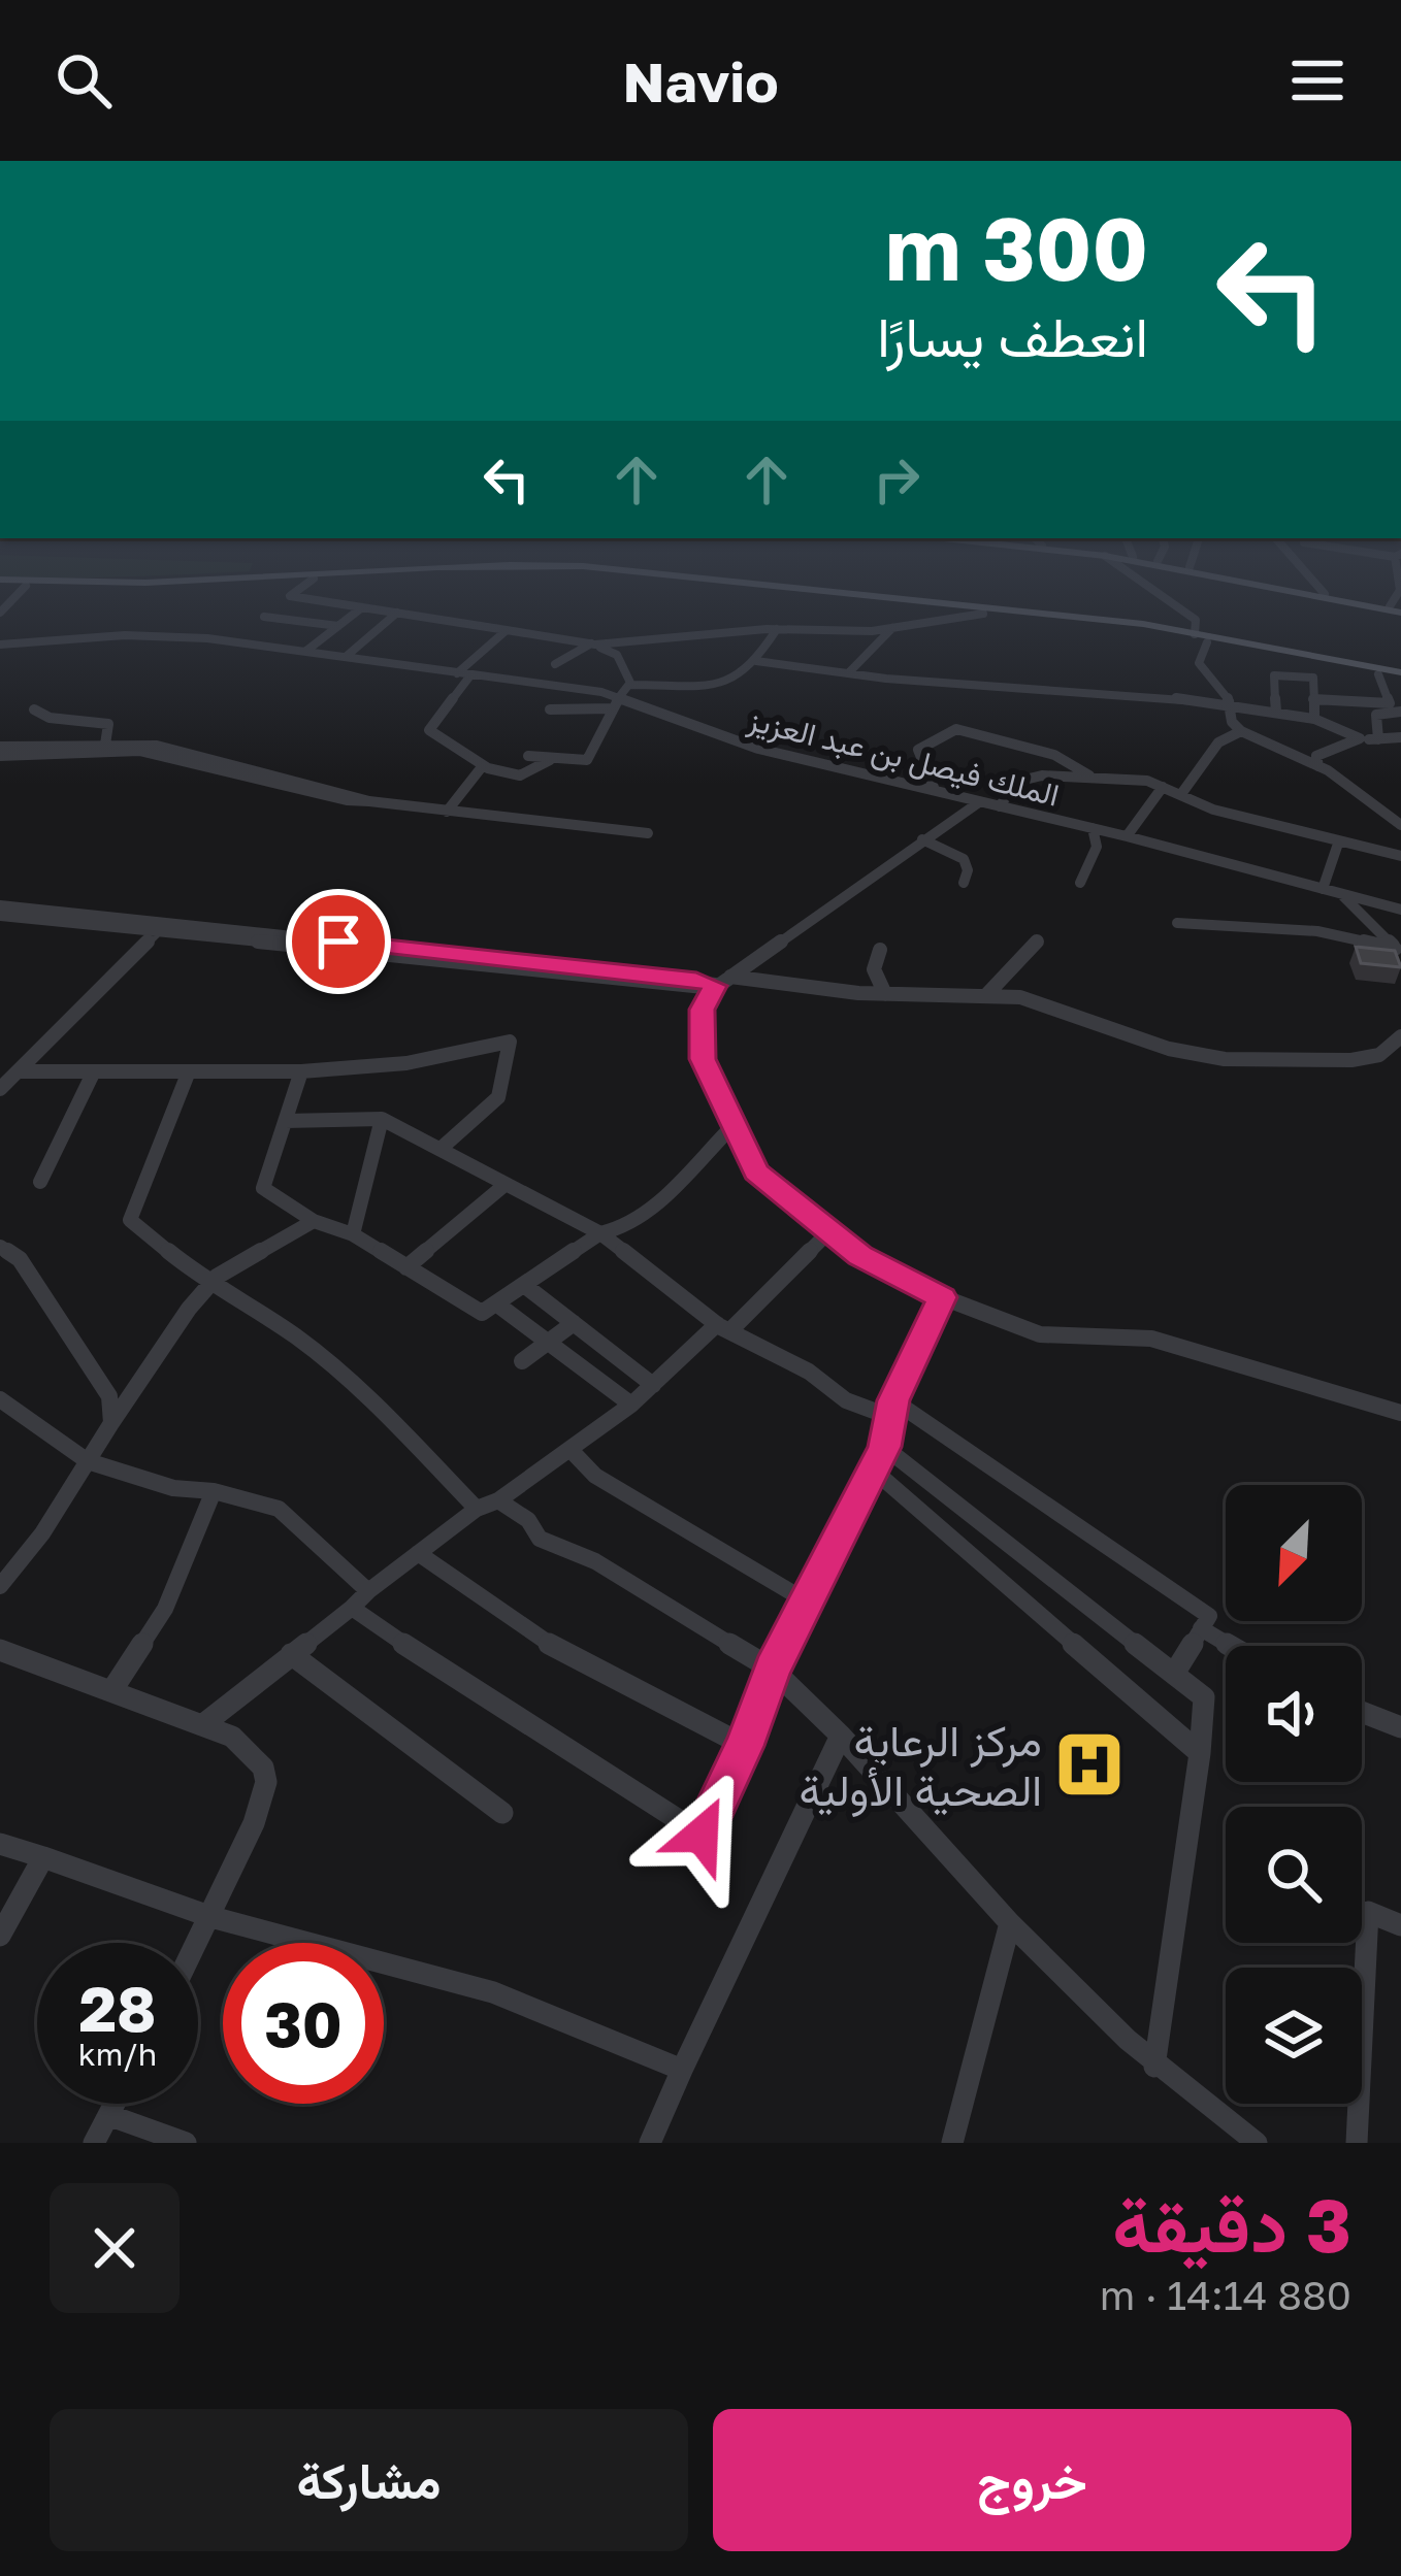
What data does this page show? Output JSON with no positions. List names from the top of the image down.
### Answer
{
  "streets": {
    "street": ["الملك فيصل بن عبد العزيز"]
  },
  "places": {
    "hospital": ["مركز الرعاية الصحية الأولية"]
  },
  "north": "bottom left",
  "page": {
    "header": "Navio",
    "turn": ["300 m", "انعطف يسارًا"],
    "speed": "28 km/h",
    "limit": "30",
    "heading": ["3 دقيقة", "880 m · 14:14"],
    "buttons": ["خروج", "مشاركة"]
  }
}
